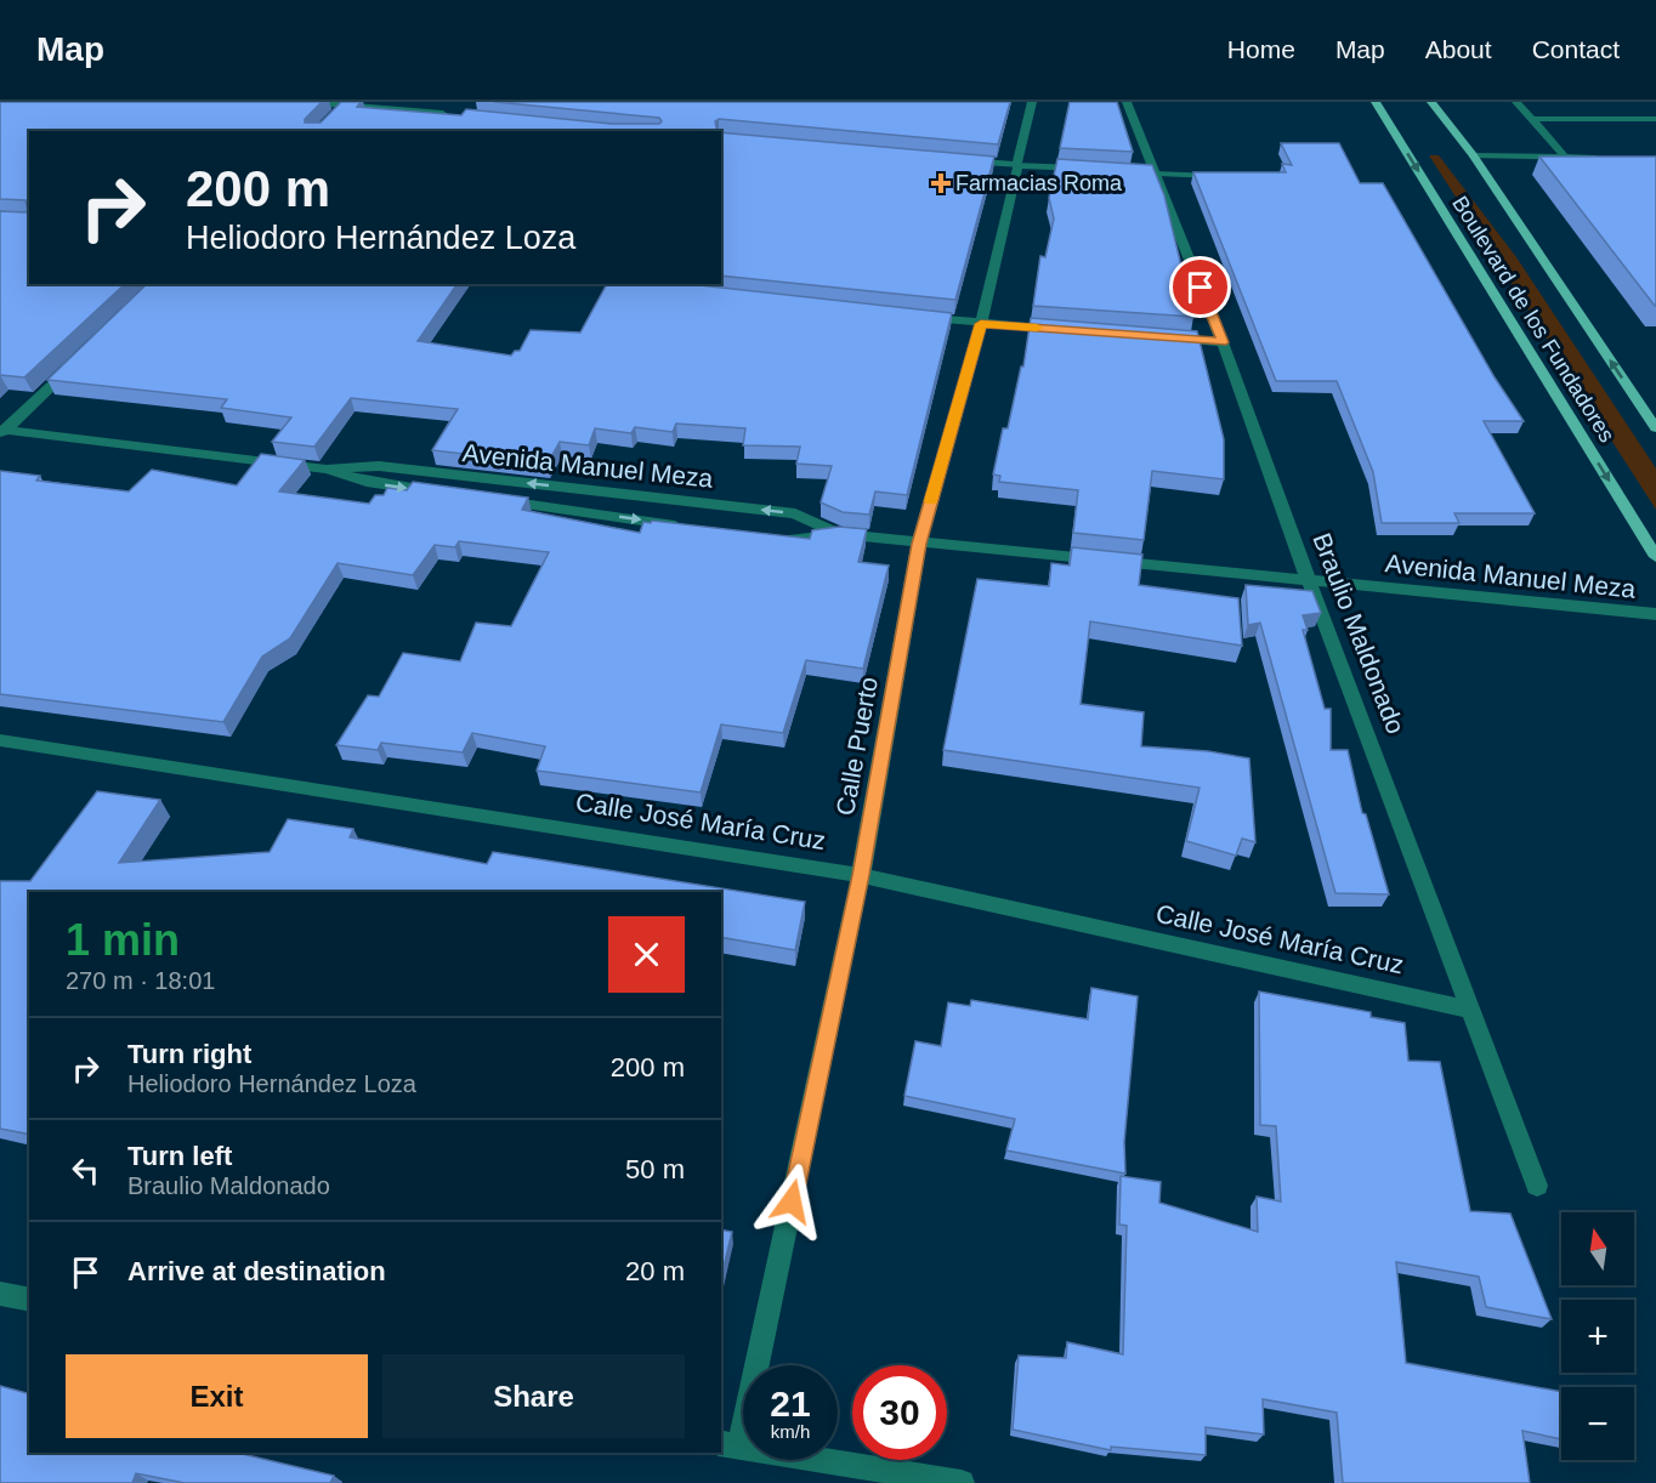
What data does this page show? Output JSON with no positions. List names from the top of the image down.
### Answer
{
  "streets": {
    "main road": ["Boulevard de los Fundadores"],
    "street": [
      "Avenida Manuel Meza",
      "Braulio Maldonado",
      "Calle Puerto",
      "Calle José María Cruz"
    ]
  },
  "crossings": [
    ["Avenida Manuel Meza", "Braulio Maldonado"],
    ["Avenida Manuel Meza", "Calle Puerto"],
    ["Braulio Maldonado", "Calle José María Cruz"],
    ["Calle Puerto", "Calle José María Cruz"]
  ],
  "places": {
    "health": ["Farmacias Roma"]
  },
  "north": "top",
  "page": {
    "header": "Map",
    "nav": [
      "Home",
      "Map",
      "About",
      "Contact"
    ],
    "turn": ["200 m", "Heliodoro Hernández Loza"],
    "heading": ["1 min", "270 m · 18:01"],
    "list": [
      {
        "name": "Turn right",
        "note": "Heliodoro Hernández Loza",
        "value": "200 m"
      },
      {
        "name": "Turn left",
        "note": "Braulio Maldonado",
        "value": "50 m"
      },
      {
        "name": "Arrive at destination",
        "value": "20 m"
      }
    ],
    "map_buttons": ["+", "−"],
    "buttons": ["Exit", "Share"],
    "speed": "21 km/h",
    "limit": "30"
  }
}
